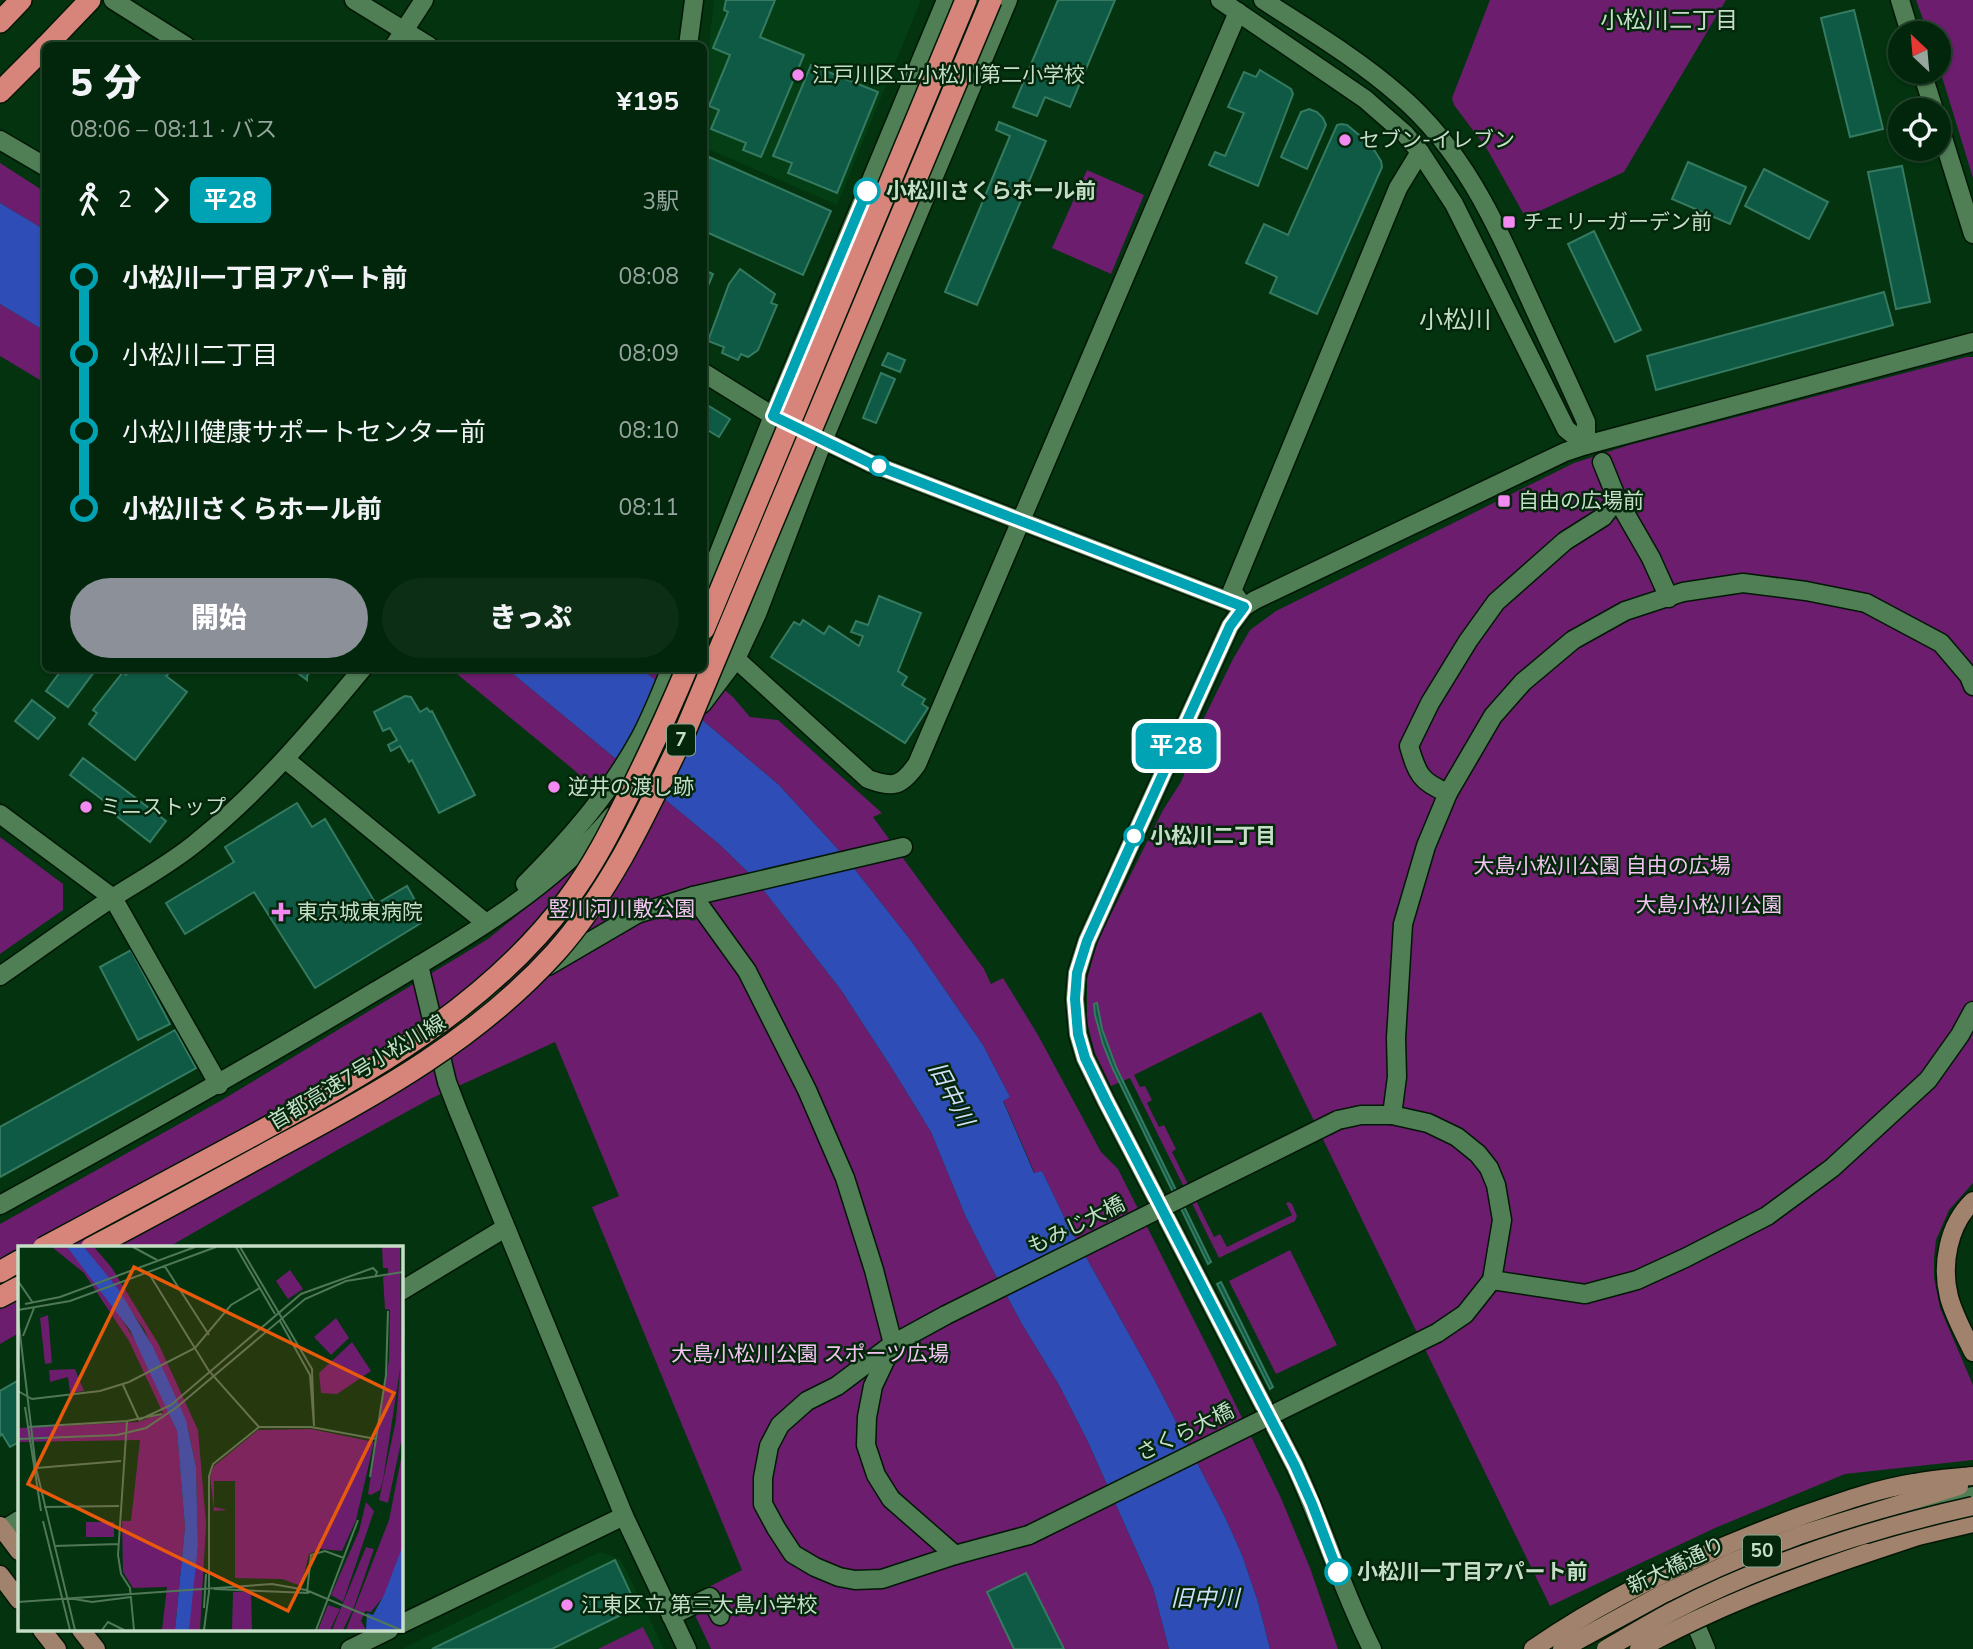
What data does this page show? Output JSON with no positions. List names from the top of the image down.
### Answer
{
  "streets": {
    "highway": ["7", "首都高速7号小松川線"],
    "main road": ["50", "新大橋通り"],
    "street": ["もみじ大橋", "さくら大橋"]
  },
  "crossings": [
    ["もみじ大橋", "さくら大橋"]
  ],
  "districts": ["小松川二丁目", "小松川"],
  "water": ["旧中川"],
  "parks": [
    "大島小松川公園 自由の広場",
    "大島小松川公園",
    "竪川河川敷公園",
    "大島小松川公園 スポーツ広場"
  ],
  "places": {
    "other": [
      "江戸川区立小松川第二小学校",
      "セブン-イレブン",
      "小松川さくらホール前",
      "逆井の渡し跡",
      "ミニストップ",
      "小松川二丁目",
      "小松川一丁目アパート前",
      "江東区立 第三大島小学校"
    ],
    "transit": ["チェリーガーデン前", "自由の広場前"],
    "health": ["東京城東病院"]
  },
  "lines": ["bus line 平28"],
  "north": "top left",
  "page": {
    "on_map": "平28",
    "heading": ["5 分", "08:06 – 08:11 · バス", "¥195"],
    "legs": ["2", "平28", "3駅"],
    "list": [
      {
        "name": "小松川一丁目アパート前",
        "value": "08:08"
      },
      {
        "name": "小松川二丁目",
        "value": "08:09"
      },
      {
        "name": "小松川健康サポートセンター前",
        "value": "08:10"
      },
      {
        "name": "小松川さくらホール前",
        "value": "08:11"
      }
    ],
    "buttons": ["開始", "きっぷ"]
  }
}
